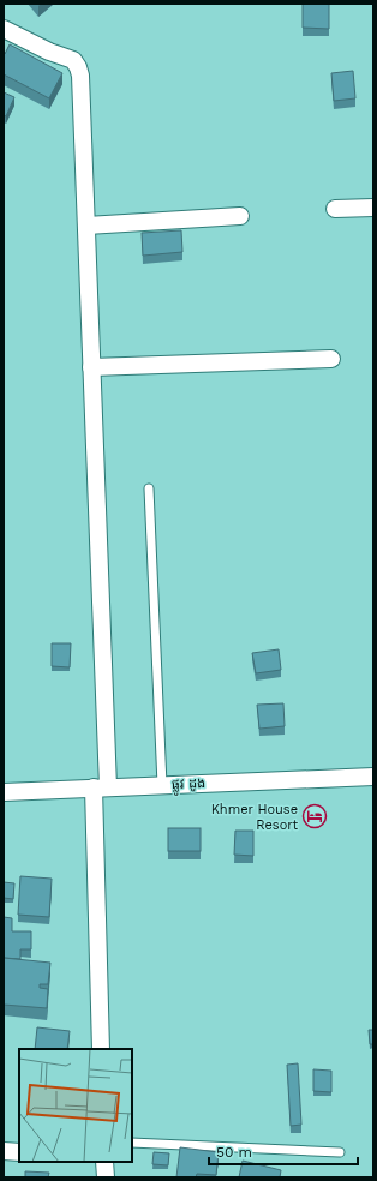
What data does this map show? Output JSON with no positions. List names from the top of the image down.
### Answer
{
  "streets": {
    "street": ["ផ្លូវ ដូង"]
  },
  "places": {
    "hotel": ["Khmer House Resort"]
  },
  "scale_bar": "50 m"
}
